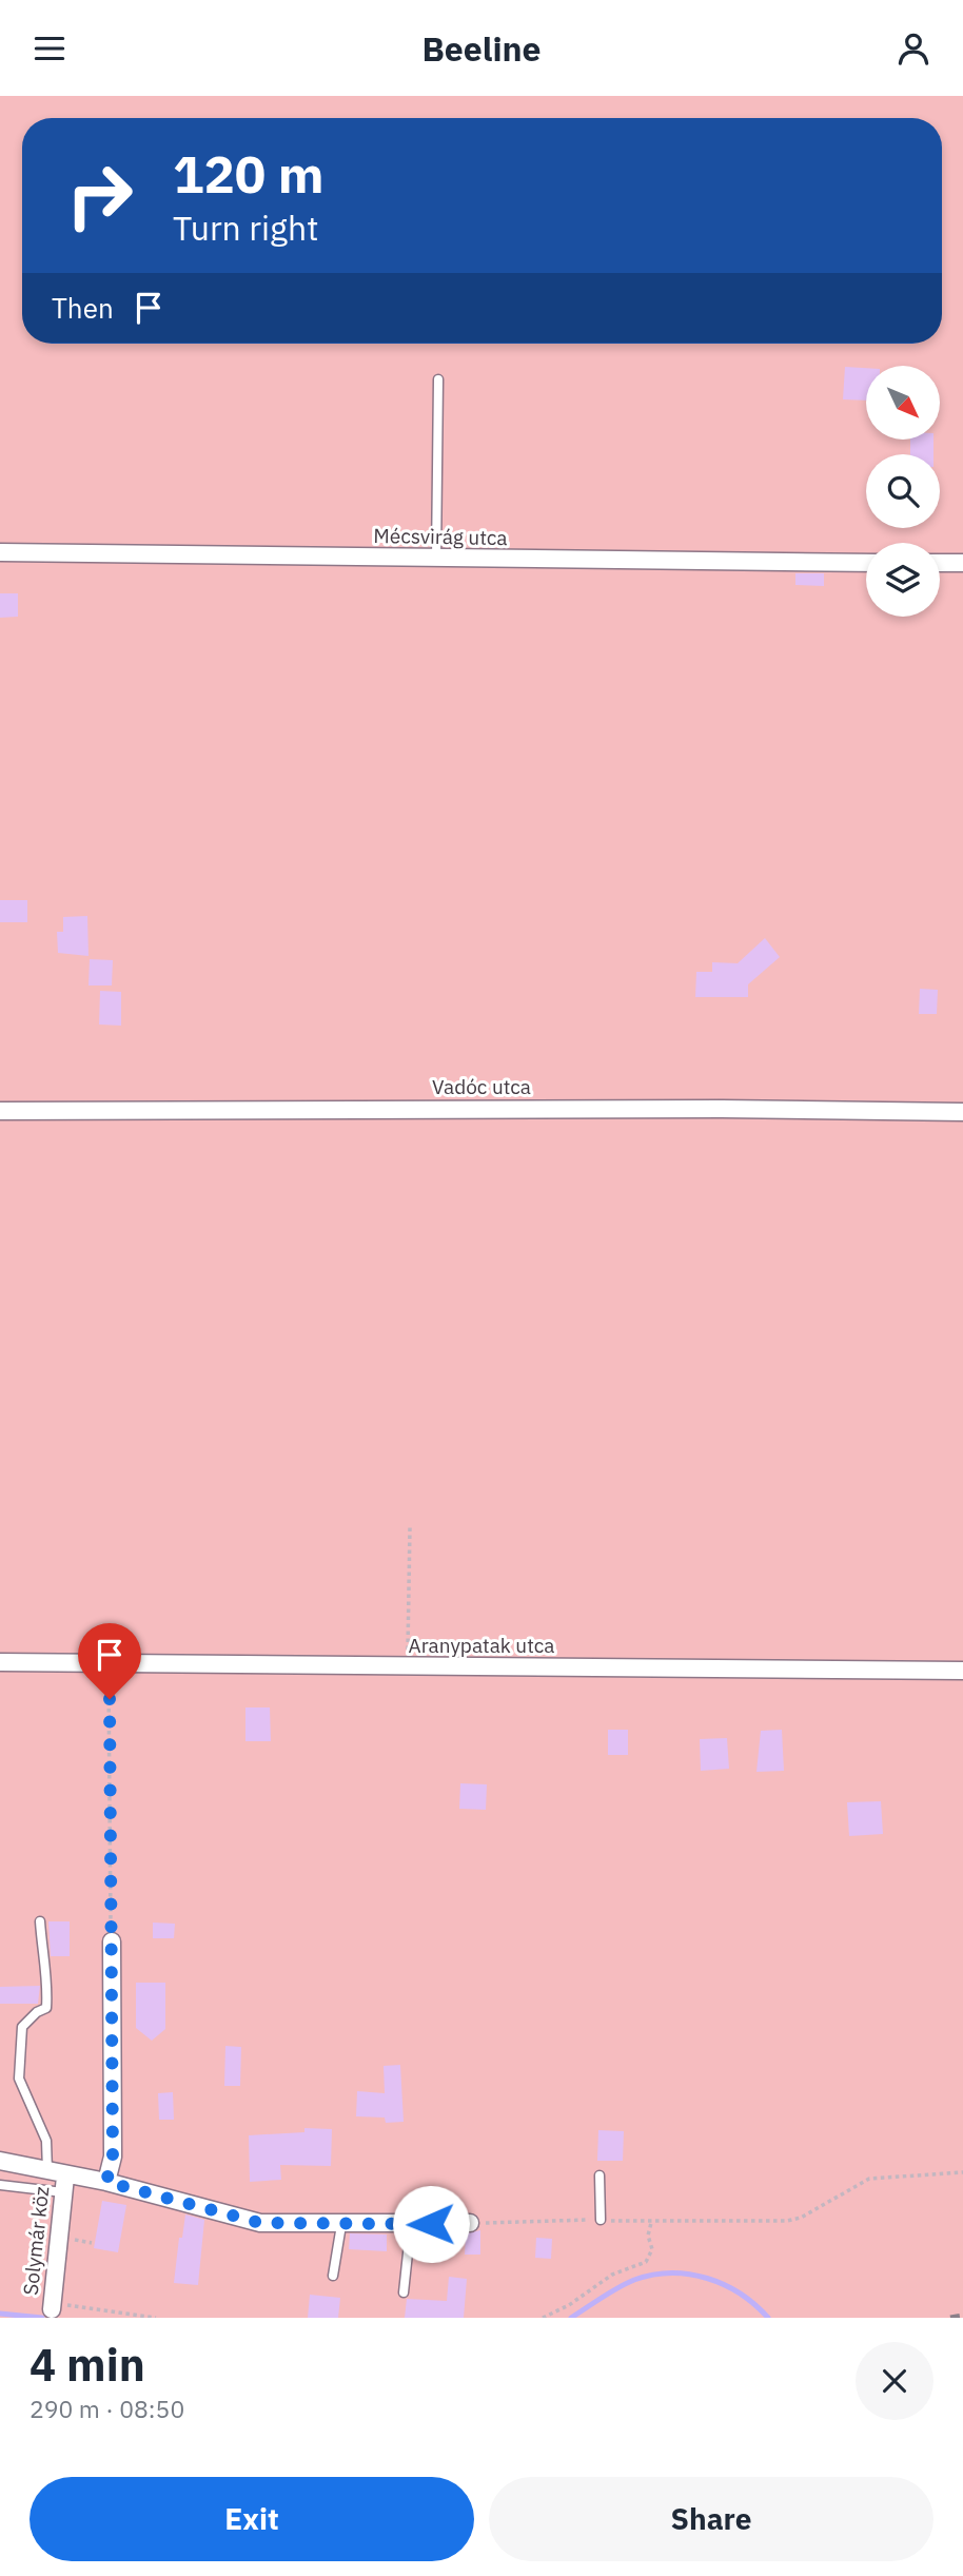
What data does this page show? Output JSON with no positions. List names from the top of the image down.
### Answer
{
  "streets": {
    "street": [
      "Mécsvirág utca",
      "Vadóc utca",
      "Aranypatak utca",
      "Solymár köz"
    ]
  },
  "north": "bottom right",
  "page": {
    "header": "Beeline",
    "turn": ["120 m", "Turn right"],
    "then": "Then",
    "heading": ["4 min", "290 m · 08:50"],
    "buttons": ["Exit", "Share"]
  }
}
